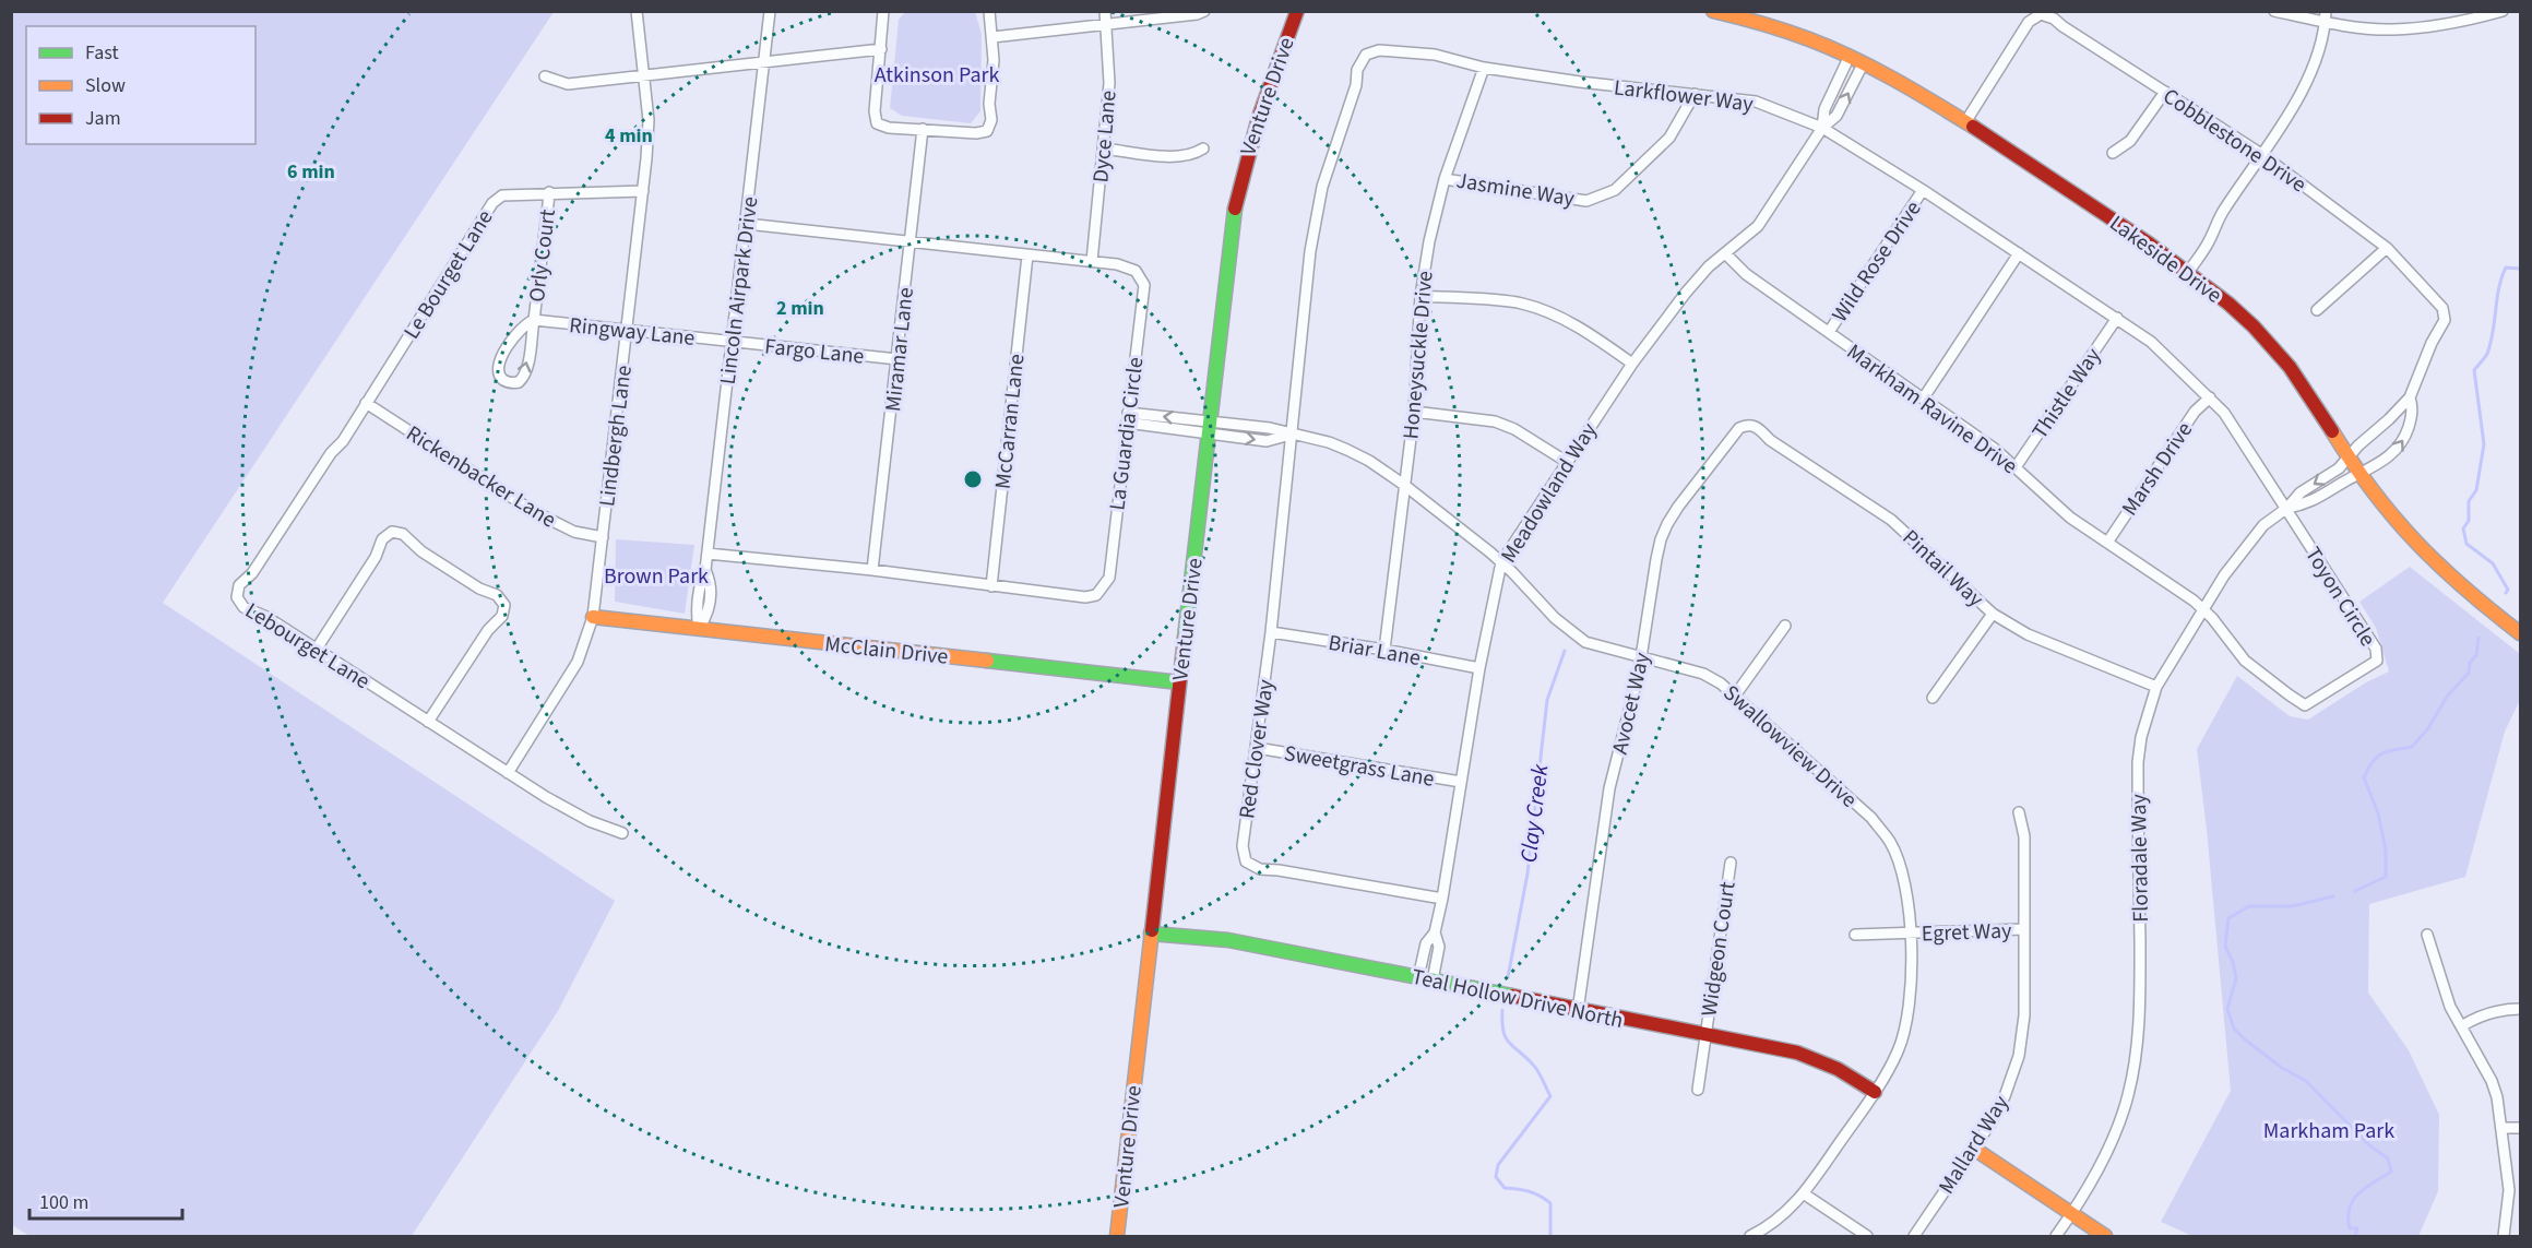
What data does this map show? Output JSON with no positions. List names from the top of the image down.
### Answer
{
  "streets": {
    "street": [
      "Larkflower Way",
      "Venture Drive",
      "Dyce Lane",
      "Cobblestone Drive",
      "Jasmine Way",
      "Orly Court",
      "Lakeside Drive",
      "Wild Rose Drive",
      "Le Bourget Lane",
      "Lincoln Airpark Drive",
      "Ringway Lane",
      "Miramar Lane",
      "Fargo Lane",
      "Honeysuckle Drive",
      "Thistle Way",
      "Markham Ravine Drive",
      "McCarran Lane",
      "La Guardia Circle",
      "Lindbergh Lane",
      "Marsh Drive",
      "Rickenbacker Lane",
      "Meadowland Way",
      "Pintail Way",
      "Toyon Circle",
      "Lebourget Lane",
      "McClain Drive",
      "Briar Lane",
      "Avocet Way",
      "Swallowview Drive",
      "Red Clover Way",
      "Sweetgrass Lane",
      "Floradale Way",
      "Egret Way",
      "Widgeon Court",
      "Teal Hollow Drive North",
      "Mallard Way"
    ]
  },
  "crossings": [
    ["Larkflower Way", "Jasmine Way"],
    ["Larkflower Way", "Wild Rose Drive"],
    ["Larkflower Way", "Honeysuckle Drive"],
    ["Larkflower Way", "Thistle Way"],
    ["Larkflower Way", "Marsh Drive"],
    ["Larkflower Way", "Meadowland Way"],
    ["Larkflower Way", "Toyon Circle"],
    ["Larkflower Way", "Swallowview Drive"],
    ["Larkflower Way", "Red Clover Way"],
    ["Larkflower Way", "Floradale Way"],
    ["Venture Drive", "McClain Drive"],
    ["Venture Drive", "Swallowview Drive"],
    ["Venture Drive", "Teal Hollow Drive North"],
    ["Dyce Lane", "La Guardia Circle"],
    ["Cobblestone Drive", "Lakeside Drive"],
    ["Cobblestone Drive", "Floradale Way"],
    ["Jasmine Way", "Honeysuckle Drive"],
    ["Orly Court", "Le Bourget Lane"],
    ["Orly Court", "Ringway Lane"],
    ["Lakeside Drive", "Meadowland Way"],
    ["Lakeside Drive", "Floradale Way"],
    ["Wild Rose Drive", "Markham Ravine Drive"],
    ["Le Bourget Lane", "Lindbergh Lane"],
    ["Le Bourget Lane", "Rickenbacker Lane"],
    ["Le Bourget Lane", "Lebourget Lane"],
    ["Lincoln Airpark Drive", "Ringway Lane"],
    ["Lincoln Airpark Drive", "Fargo Lane"],
    ["Lincoln Airpark Drive", "La Guardia Circle"],
    ["Lincoln Airpark Drive", "McClain Drive"],
    ["Ringway Lane", "Fargo Lane"],
    ["Ringway Lane", "Lindbergh Lane"],
    ["Miramar Lane", "Fargo Lane"],
    ["Miramar Lane", "La Guardia Circle"],
    ["Honeysuckle Drive", "Briar Lane"],
    ["Honeysuckle Drive", "Swallowview Drive"],
    ["Thistle Way", "Markham Ravine Drive"],
    ["Markham Ravine Drive", "Marsh Drive"],
    ["Markham Ravine Drive", "Meadowland Way"],
    ["Markham Ravine Drive", "Toyon Circle"],
    ["Markham Ravine Drive", "Floradale Way"],
    ["McCarran Lane", "La Guardia Circle"],
    ["La Guardia Circle", "Swallowview Drive"],
    ["Lindbergh Lane", "Rickenbacker Lane"],
    ["Lindbergh Lane", "Lebourget Lane"],
    ["Lindbergh Lane", "McClain Drive"],
    ["Meadowland Way", "Briar Lane"],
    ["Meadowland Way", "Swallowview Drive"],
    ["Meadowland Way", "Red Clover Way"],
    ["Meadowland Way", "Sweetgrass Lane"],
    ["Meadowland Way", "Teal Hollow Drive North"],
    ["Pintail Way", "Avocet Way"],
    ["Pintail Way", "Floradale Way"],
    ["Toyon Circle", "Floradale Way"],
    ["Briar Lane", "Red Clover Way"],
    ["Avocet Way", "Swallowview Drive"],
    ["Avocet Way", "Teal Hollow Drive North"],
    ["Swallowview Drive", "Red Clover Way"],
    ["Swallowview Drive", "Egret Way"],
    ["Swallowview Drive", "Teal Hollow Drive North"],
    ["Red Clover Way", "Sweetgrass Lane"],
    ["Egret Way", "Mallard Way"],
    ["Widgeon Court", "Teal Hollow Drive North"]
  ],
  "water": ["Clay Creek"],
  "parks": ["Atkinson Park", "Brown Park", "Markham Park"],
  "legend": ["Fast", "Slow", "Jam"],
  "scale_bar": "100 m",
  "rings": ["4 min", "6 min", "2 min"]
}
